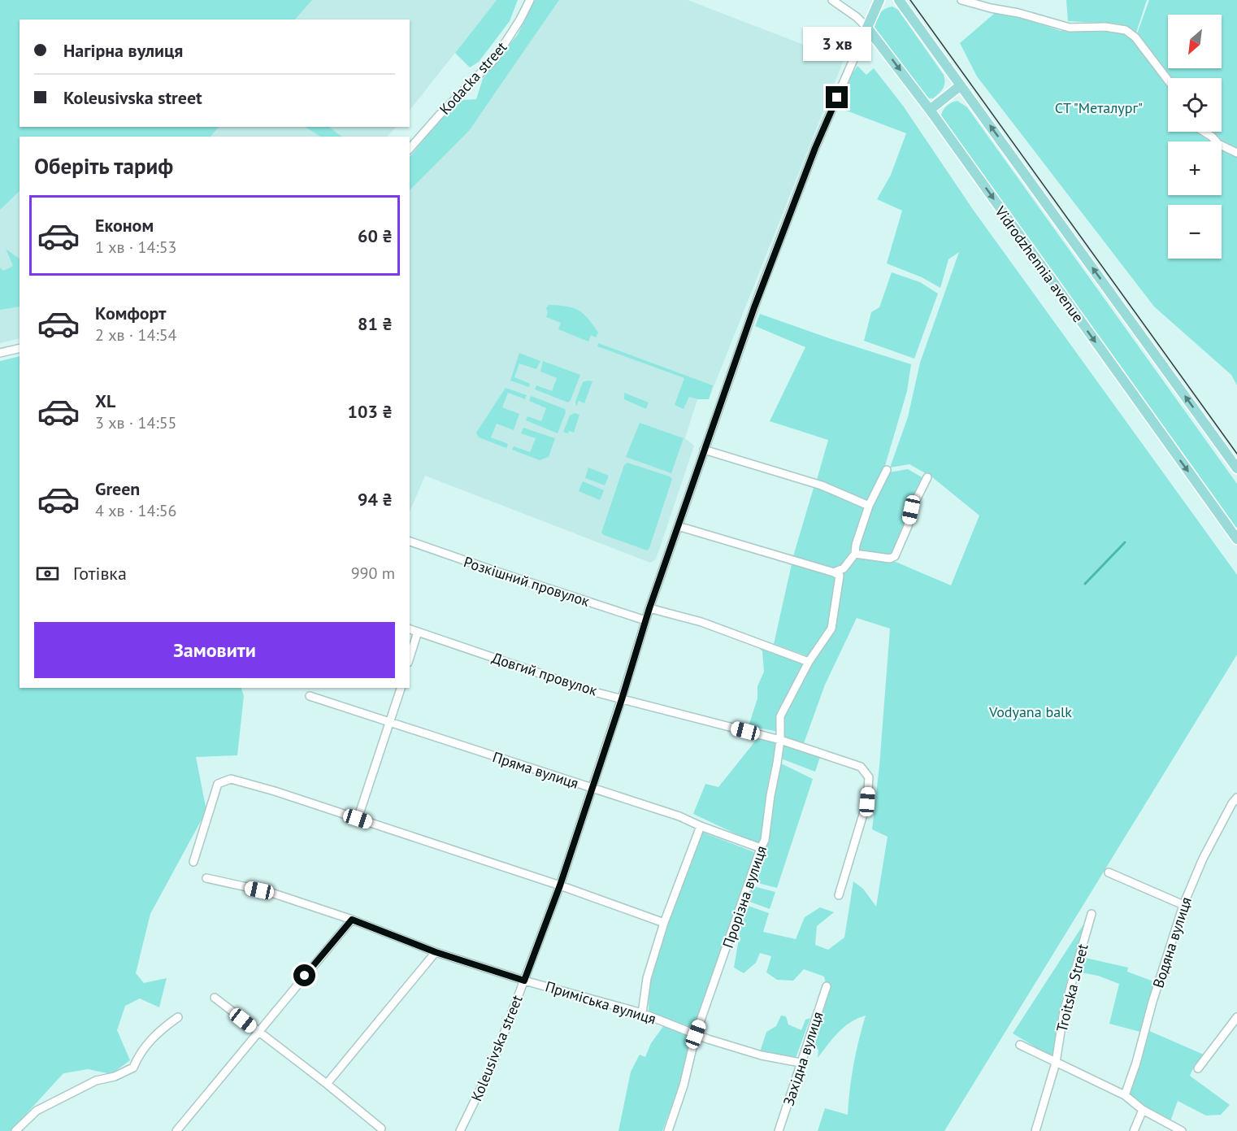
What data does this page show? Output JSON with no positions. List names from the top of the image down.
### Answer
{
  "streets": {
    "main road": ["Vidrodzhennia avenue"],
    "street": [
      "Kodacka street",
      "Розкішний провулок",
      "Довгий провулок",
      "Пряма вулиця",
      "Прорізна вулиця",
      "Водяна вулиця",
      "Troitska Street",
      "Приміська вулиця",
      "Koleusivska street",
      "Західна вулиця"
    ]
  },
  "crossings": [
    ["Vidrodzhennia avenue", "Koleusivska street"],
    ["Розкішний провулок", "Koleusivska street"],
    ["Довгий провулок", "Прорізна вулиця"],
    ["Довгий провулок", "Koleusivska street"],
    ["Пряма вулиця", "Прорізна вулиця"],
    ["Пряма вулиця", "Koleusivska street"],
    ["Прорізна вулиця", "Приміська вулиця"],
    ["Приміська вулиця", "Koleusivska street"],
    ["Приміська вулиця", "Західна вулиця"]
  ],
  "one_way": ["Vidrodzhennia avenue"],
  "parks": ["СТ \"Металург\"", "Vodyana balk"],
  "north": "bottom left",
  "page": {
    "map_buttons": ["+", "−"],
    "banner": ["Нагірна вулиця", "Koleusivska street"],
    "bubble": "3 хв",
    "heading": "Оберіть тариф",
    "list": [
      {
        "name": "Економ",
        "note": "1 хв · 14:53",
        "value": "60 ₴"
      },
      {
        "name": "Комфорт",
        "note": "2 хв · 14:54",
        "value": "81 ₴"
      },
      {
        "name": "XL",
        "note": "3 хв · 14:55",
        "value": "103 ₴"
      },
      {
        "name": "Green",
        "note": "4 хв · 14:56",
        "value": "94 ₴"
      }
    ],
    "pay": ["Готівка", "990 m"],
    "buttons": "Замовити"
  }
}
